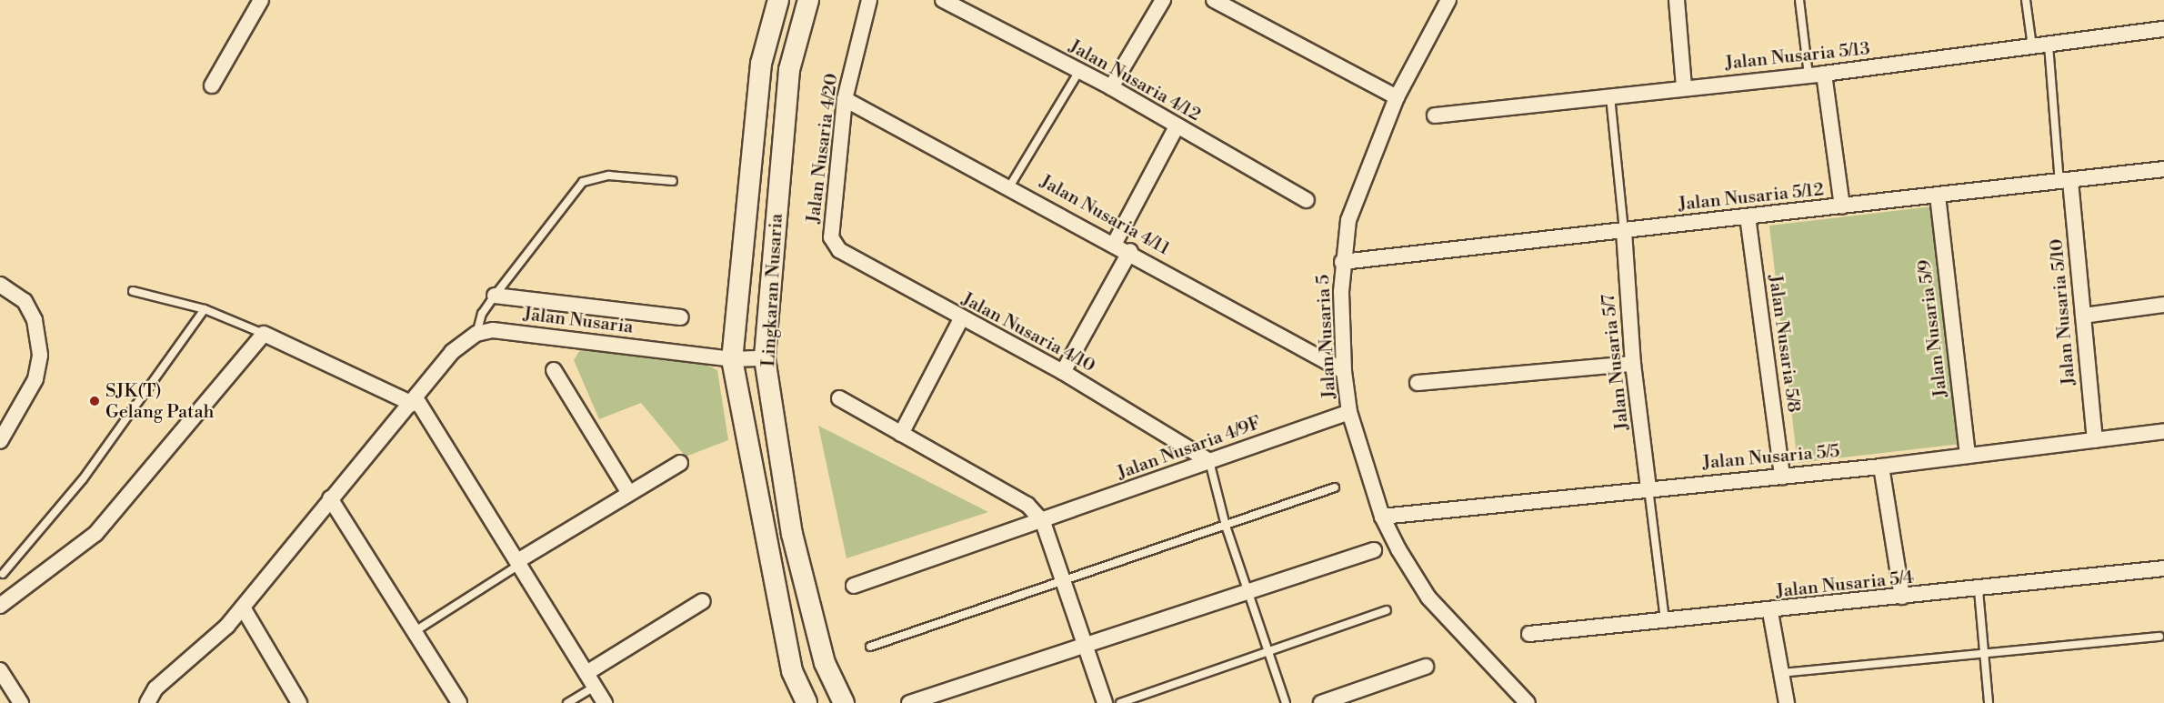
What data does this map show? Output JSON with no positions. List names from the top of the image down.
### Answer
{
  "streets": {
    "main road": ["Lingkaran Nusaria"],
    "street": [
      "Jalan Nusaria 5/13",
      "Jalan Nusaria 4/12",
      "Jalan Nusaria 4/20",
      "Jalan Nusaria 5/12",
      "Jalan Nusaria 4/11",
      "Jalan Nusaria 5/10",
      "Jalan Nusaria",
      "Jalan Nusaria 5/9",
      "Jalan Nusaria 4/10",
      "Jalan Nusaria 5",
      "Jalan Nusaria 5/8",
      "Jalan Nusaria 5/7",
      "Jalan Nusaria 4/9F",
      "Jalan Nusaria 5/5",
      "Jalan Nusaria 5/4"
    ]
  },
  "crossings": [
    ["Jalan Nusaria 4/20", "Jalan Nusaria 4/11"],
    ["Jalan Nusaria 4/20", "Jalan Nusaria 4/10"],
    ["Jalan Nusaria 5/12", "Jalan Nusaria 5/10"],
    ["Jalan Nusaria 5/12", "Jalan Nusaria 5/9"],
    ["Jalan Nusaria 5/12", "Jalan Nusaria 5"],
    ["Jalan Nusaria 5/12", "Jalan Nusaria 5/8"],
    ["Jalan Nusaria 5/12", "Jalan Nusaria 5/7"],
    ["Jalan Nusaria 4/11", "Jalan Nusaria 5"],
    ["Lingkaran Nusaria", "Jalan Nusaria"],
    ["Jalan Nusaria 5/10", "Jalan Nusaria 5/5"],
    ["Jalan Nusaria 5/9", "Jalan Nusaria 5/5"],
    ["Jalan Nusaria 4/10", "Jalan Nusaria 4/9F"],
    ["Jalan Nusaria 5", "Jalan Nusaria 4/9F"],
    ["Jalan Nusaria 5", "Jalan Nusaria 5/5"],
    ["Jalan Nusaria 5/8", "Jalan Nusaria 5/5"],
    ["Jalan Nusaria 5/7", "Jalan Nusaria 5/5"]
  ],
  "places": ["SJK(T) Gelang Patah"]
}
